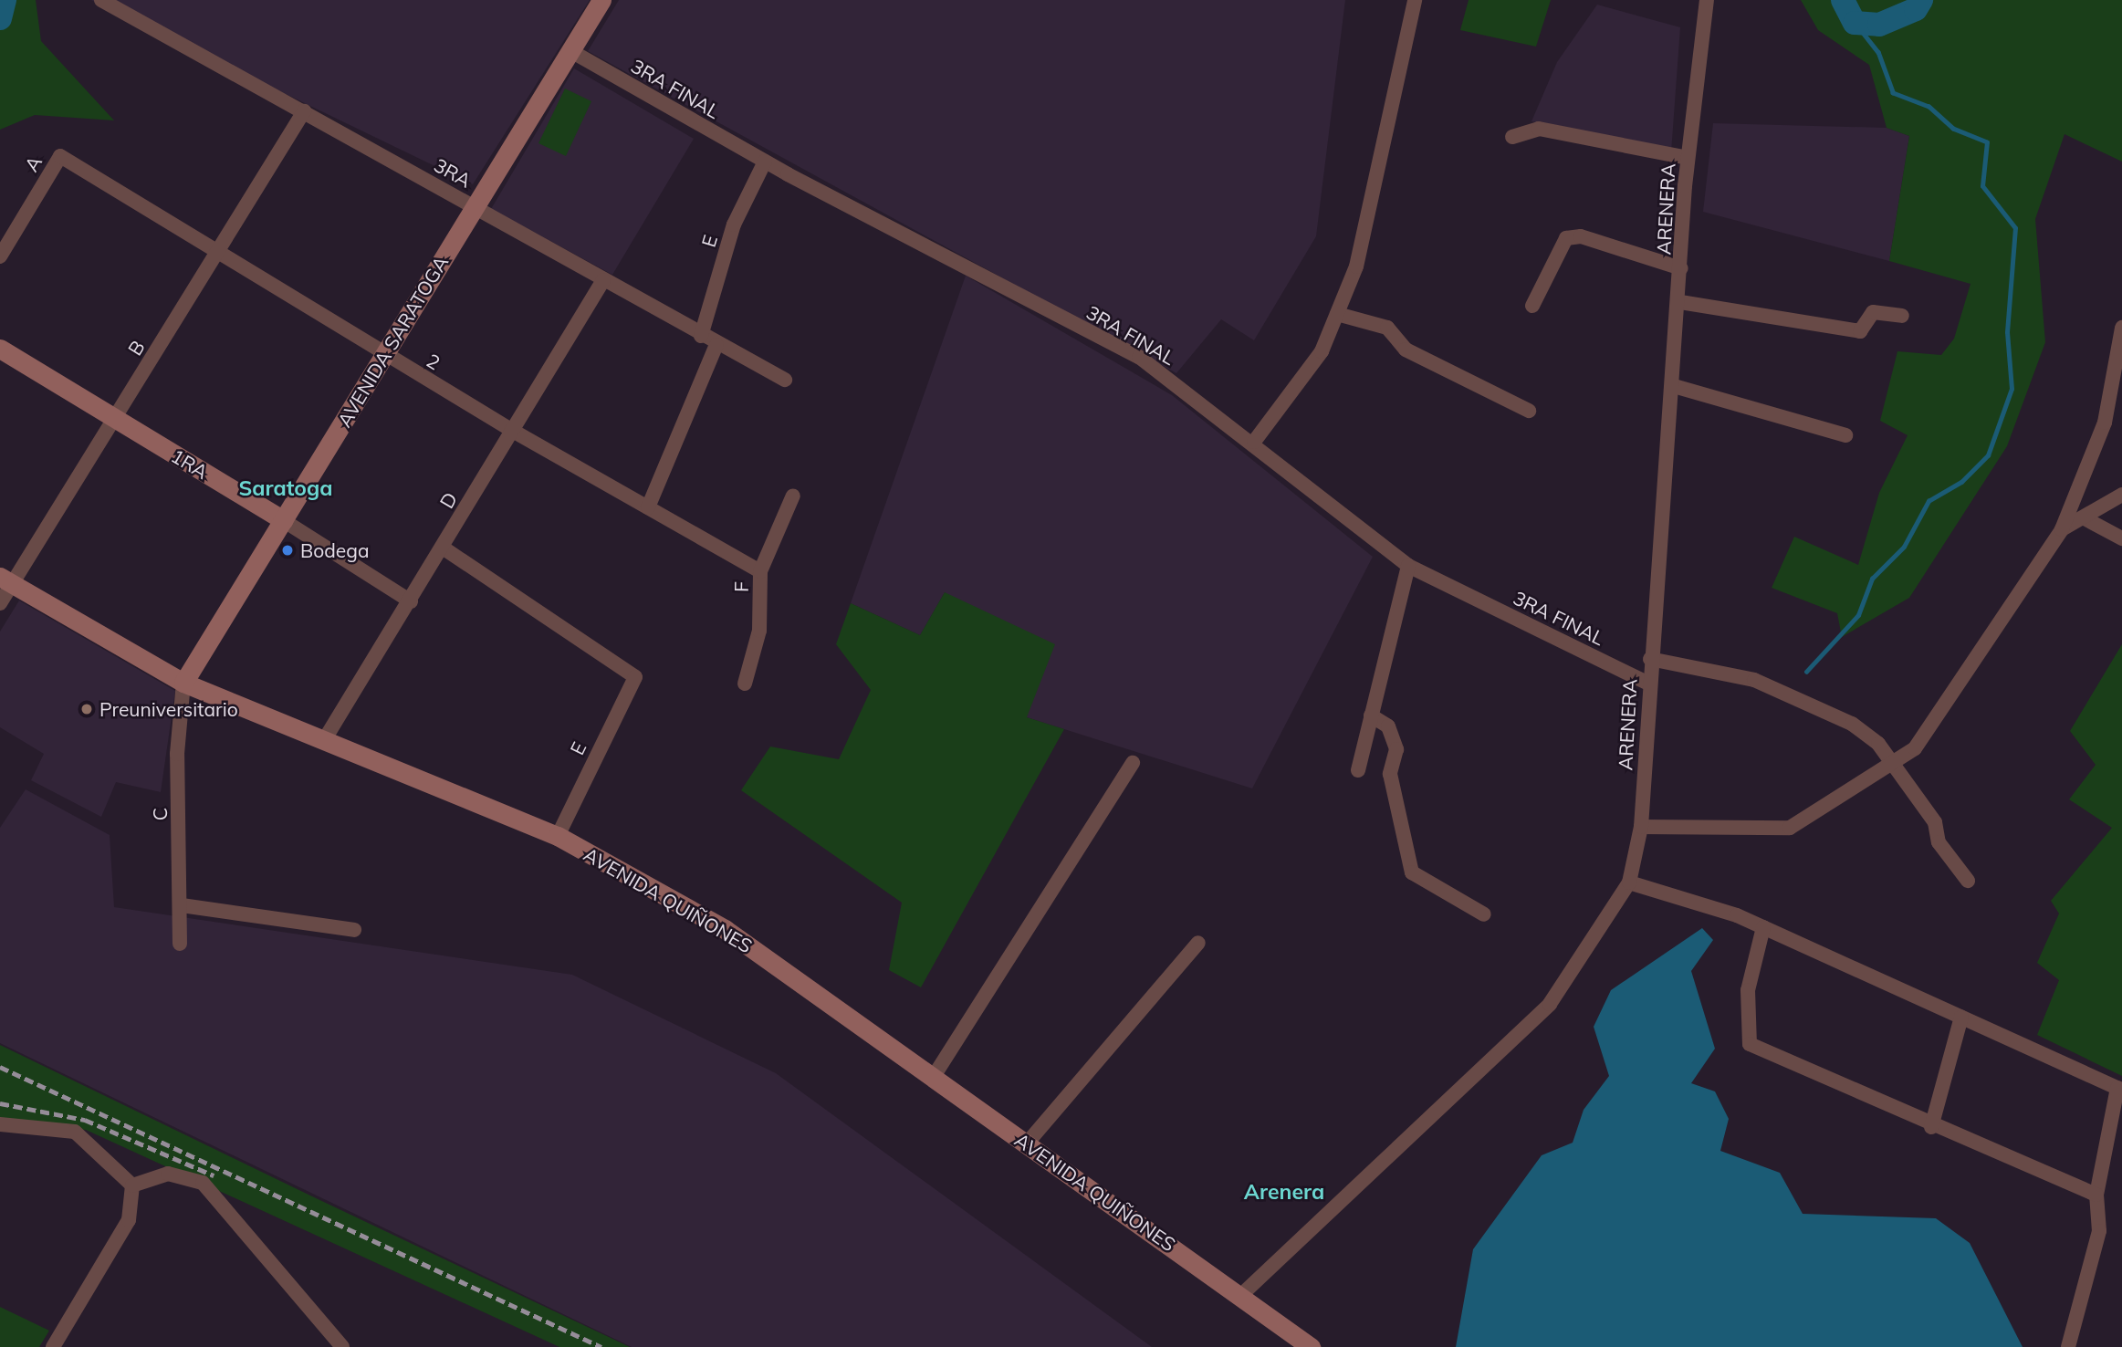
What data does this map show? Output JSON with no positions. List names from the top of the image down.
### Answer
{
  "streets": {
    "main road": ["AVENIDA SARATOGA", "1RA", "AVENIDA QUIÑONES"],
    "street": [
      "3RA FINAL",
      "A",
      "3RA",
      "ARENERA",
      "E",
      "B",
      "2",
      "D",
      "F",
      "C"
    ]
  },
  "crossings": [
    ["3RA FINAL", "ARENERA"],
    ["3RA FINAL", "E"],
    ["3RA FINAL", "AVENIDA SARATOGA"],
    ["A", "2"],
    ["3RA", "E"],
    ["3RA", "AVENIDA SARATOGA"],
    ["3RA", "B"],
    ["3RA", "D"],
    ["ARENERA", "AVENIDA QUIÑONES"],
    ["E", "D"],
    ["E", "AVENIDA QUIÑONES"],
    ["AVENIDA SARATOGA", "2"],
    ["AVENIDA SARATOGA", "1RA"],
    ["AVENIDA SARATOGA", "C"],
    ["AVENIDA SARATOGA", "AVENIDA QUIÑONES"],
    ["B", "2"],
    ["B", "1RA"],
    ["B", "AVENIDA QUIÑONES"],
    ["2", "D"],
    ["2", "F"],
    ["1RA", "D"],
    ["D", "AVENIDA QUIÑONES"],
    ["C", "AVENIDA QUIÑONES"]
  ],
  "districts": ["Saratoga", "Arenera"],
  "places": ["Bodega", "Preuniversitario"]
}
